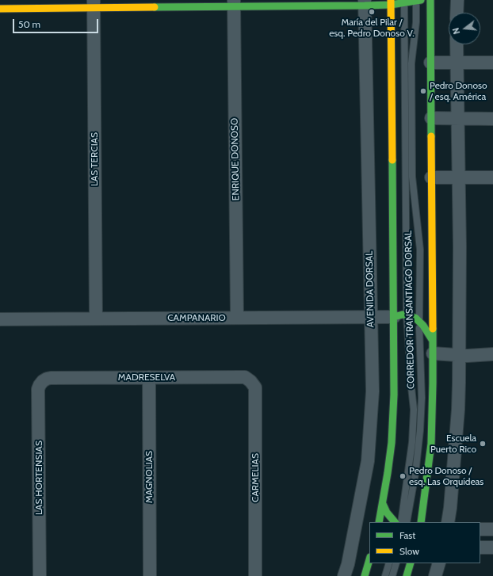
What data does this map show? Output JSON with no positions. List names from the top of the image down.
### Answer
{
  "streets": {
    "street": [
      "LAS TERCIAS",
      "ENRIQUE DONOSO",
      "AVENIDA DORSAL",
      "CAMPANARIO",
      "MADRESELVA",
      "MAGNOLIAS",
      "LAS HORTENSIAS",
      "CARMELIAS"
    ],
    "lane": ["CORREDOR TRANSANTIAGO DORSAL"]
  },
  "crossings": [
    ["LAS TERCIAS", "CAMPANARIO"],
    ["ENRIQUE DONOSO", "CAMPANARIO"],
    ["AVENIDA DORSAL", "CAMPANARIO"],
    ["MADRESELVA", "MAGNOLIAS"],
    ["MADRESELVA", "LAS HORTENSIAS"],
    ["MADRESELVA", "CARMELIAS"]
  ],
  "places": [
    "María del Pilar / esq. Pedro Donoso V.",
    "Pedro Donoso / esq. América",
    "Escuela Puerto Rico",
    "Pedro Donoso / esq. Las Orquídeas"
  ],
  "legend": ["Fast", "Slow"],
  "scale_bar": "50 m",
  "north": "left"
}
